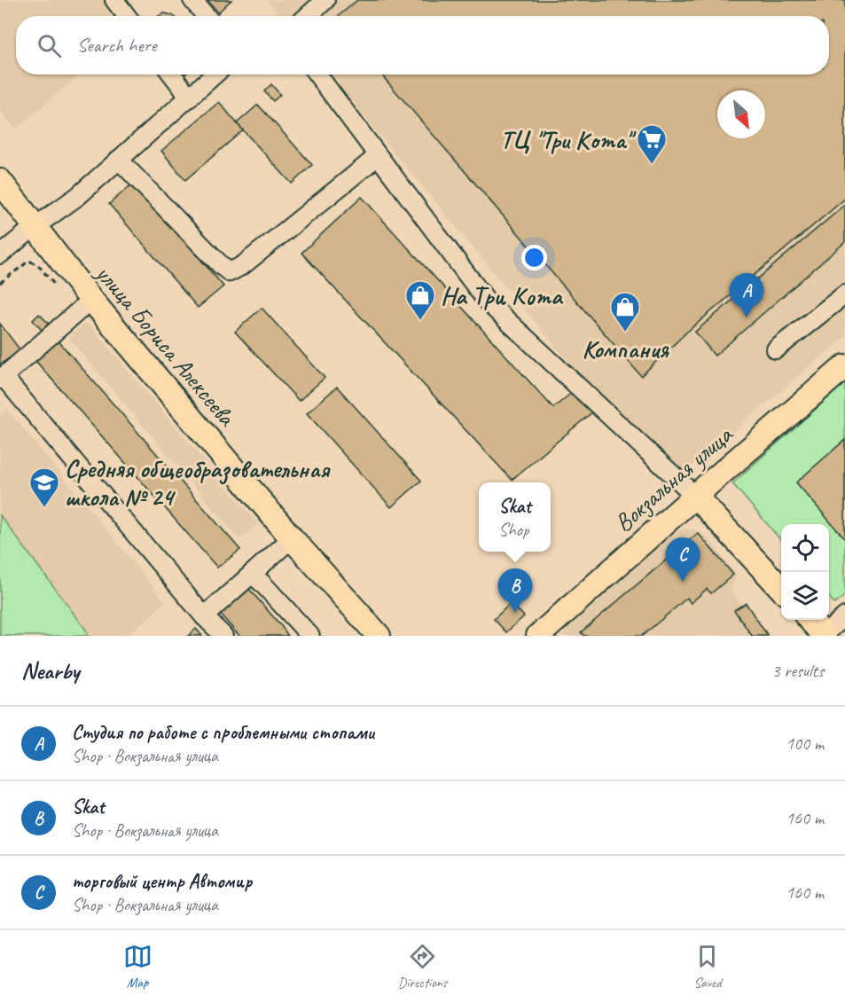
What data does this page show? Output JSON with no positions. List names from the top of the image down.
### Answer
{
  "streets": {
    "main road": ["улица Бориса Алексеева", "Вокзальная улица"]
  },
  "places": {
    "supermarket": ["ТЦ \"Три Кота\""],
    "shop": ["На Три Кота", "Компания"],
    "school or university": ["Средняя общеобразовательная школа № 24"]
  },
  "north": "bottom right",
  "page": {
    "search": "Search here",
    "pins": ["A", "C", "B"],
    "popup": ["Skat", "Shop"],
    "heading": ["Nearby", "3 results"],
    "list": [
      {
        "mark": "A",
        "name": "Студия по работе с проблемными стопами",
        "note": "Shop · Вокзальная улица",
        "value": "100 m"
      },
      {
        "mark": "B",
        "name": "Skat",
        "note": "Shop · Вокзальная улица",
        "value": "160 m"
      },
      {
        "mark": "C",
        "name": "торговый центр Автомир",
        "note": "Shop · Вокзальная улица",
        "value": "160 m"
      }
    ],
    "nav": ["Map", "Directions", "Saved"]
  }
}
